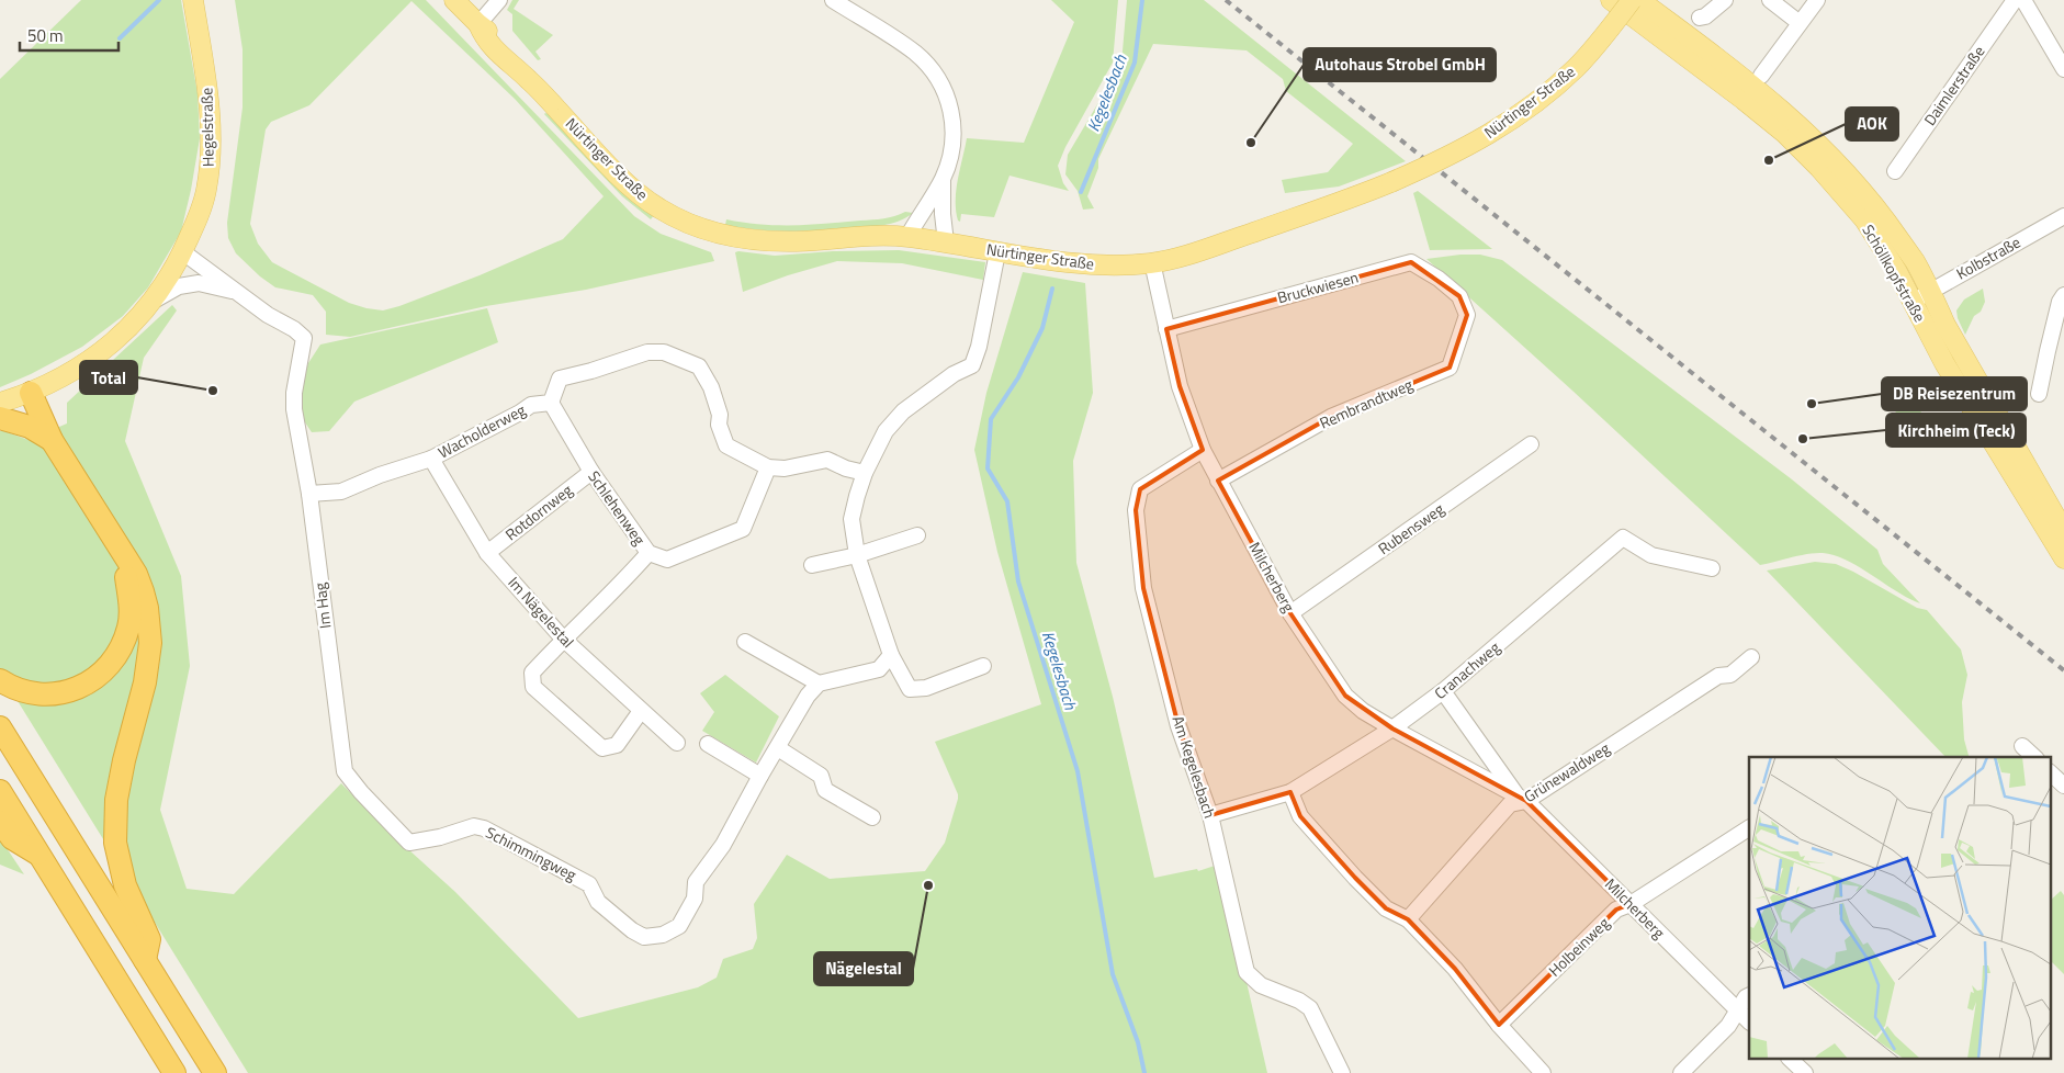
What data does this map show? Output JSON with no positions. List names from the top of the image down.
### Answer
{
  "streets": {
    "main road": ["Nürtinger Straße", "Hegelstraße", "Schöllkopfstraße"],
    "street": [
      "Daimlerstraße",
      "Kolbstraße",
      "Bruckwiesen",
      "Rembrandtweg",
      "Wacholderweg",
      "Schlehenweg",
      "Rotdornweg",
      "Rubensweg",
      "Milcherberg",
      "Im Hag",
      "Im Nägelestal",
      "Cranachweg",
      "Am Kegelesbach",
      "Grünewaldweg",
      "Schimmingweg",
      "Holbeinweg"
    ]
  },
  "crossings": [
    ["Nürtinger Straße", "Milcherberg"],
    ["Kolbstraße", "Schöllkopfstraße"],
    ["Bruckwiesen", "Rembrandtweg"],
    ["Bruckwiesen", "Milcherberg"],
    ["Rembrandtweg", "Milcherberg"],
    ["Wacholderweg", "Schlehenweg"],
    ["Wacholderweg", "Im Hag"],
    ["Wacholderweg", "Im Nägelestal"],
    ["Schlehenweg", "Rotdornweg"],
    ["Rotdornweg", "Im Nägelestal"],
    ["Rubensweg", "Milcherberg"],
    ["Milcherberg", "Cranachweg"],
    ["Milcherberg", "Am Kegelesbach"],
    ["Milcherberg", "Grünewaldweg"],
    ["Milcherberg", "Holbeinweg"],
    ["Im Hag", "Schimmingweg"],
    ["Cranachweg", "Am Kegelesbach"]
  ],
  "water": ["Kegelesbach"],
  "places": [
    "Autohaus Strobel GmbH",
    "AOK",
    "Total",
    "DB Reisezentrum",
    "Kirchheim (Teck)",
    "Nägelestal"
  ],
  "scale_bar": "50 m"
}
